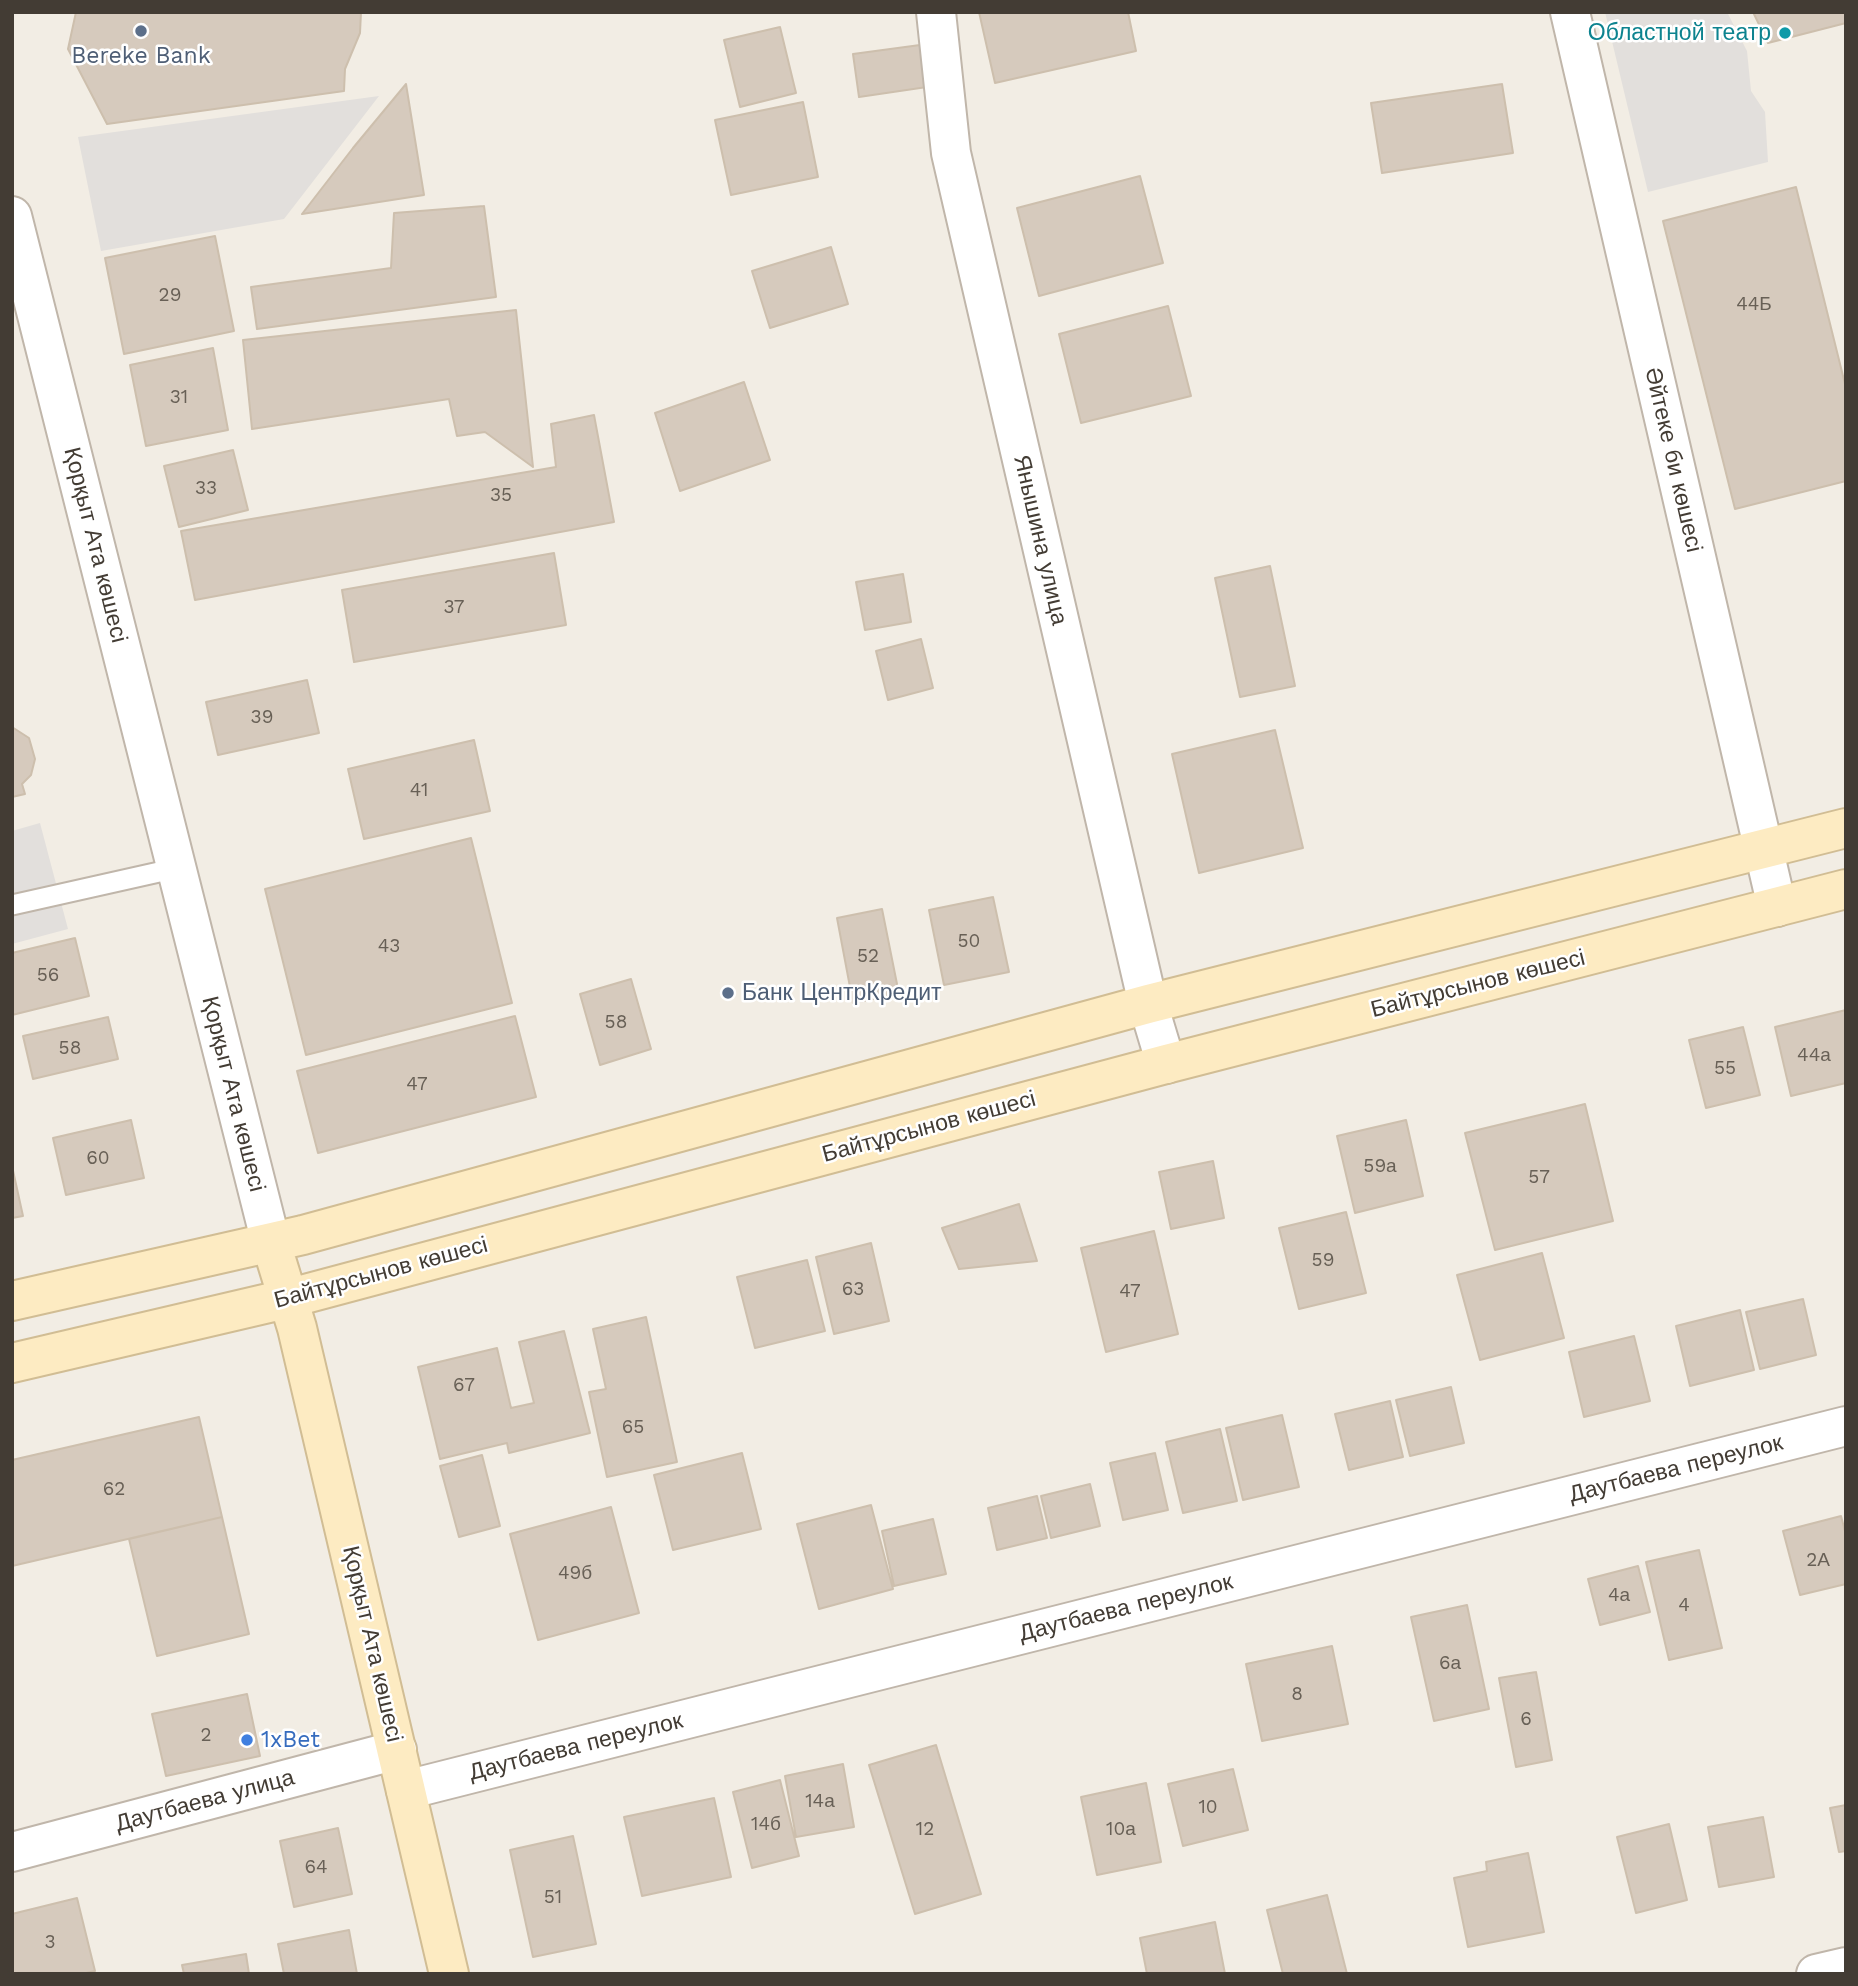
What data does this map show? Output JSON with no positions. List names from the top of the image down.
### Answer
{
  "streets": {
    "main road": ["Қорқыт Ата көшесі", "Байтұрсынов көшесі"],
    "street": [
      "Әйтеке би көшесі",
      "Янышина улица",
      "Даутбаева переулок",
      "Даутбаева улица"
    ]
  },
  "crossings": [
    ["Әйтеке би көшесі", "Байтұрсынов көшесі"],
    ["Янышина улица", "Байтұрсынов көшесі"],
    ["Қорқыт Ата көшесі", "Байтұрсынов көшесі"],
    ["Қорқыт Ата көшесі", "Даутбаева переулок"],
    ["Қорқыт Ата көшесі", "Даутбаева улица"]
  ],
  "places": [
    "Bereke Bank",
    "Областной театр",
    "Банк ЦентрКредит",
    "1xBet"
  ],
  "house_numbers": [
    "29",
    "44Б",
    "31",
    "33",
    "35",
    "37",
    "39",
    "41",
    "50",
    "43",
    "52",
    "56",
    "58",
    "58",
    "44а",
    "55",
    "47",
    "60",
    "59а",
    "57",
    "59",
    "63",
    "47",
    "67",
    "65",
    "62",
    "2А",
    "49б",
    "4а",
    "4",
    "6а",
    "8",
    "6",
    "2",
    "14а",
    "10",
    "14б",
    "12",
    "10а",
    "64",
    "51",
    "3"
  ]
}
